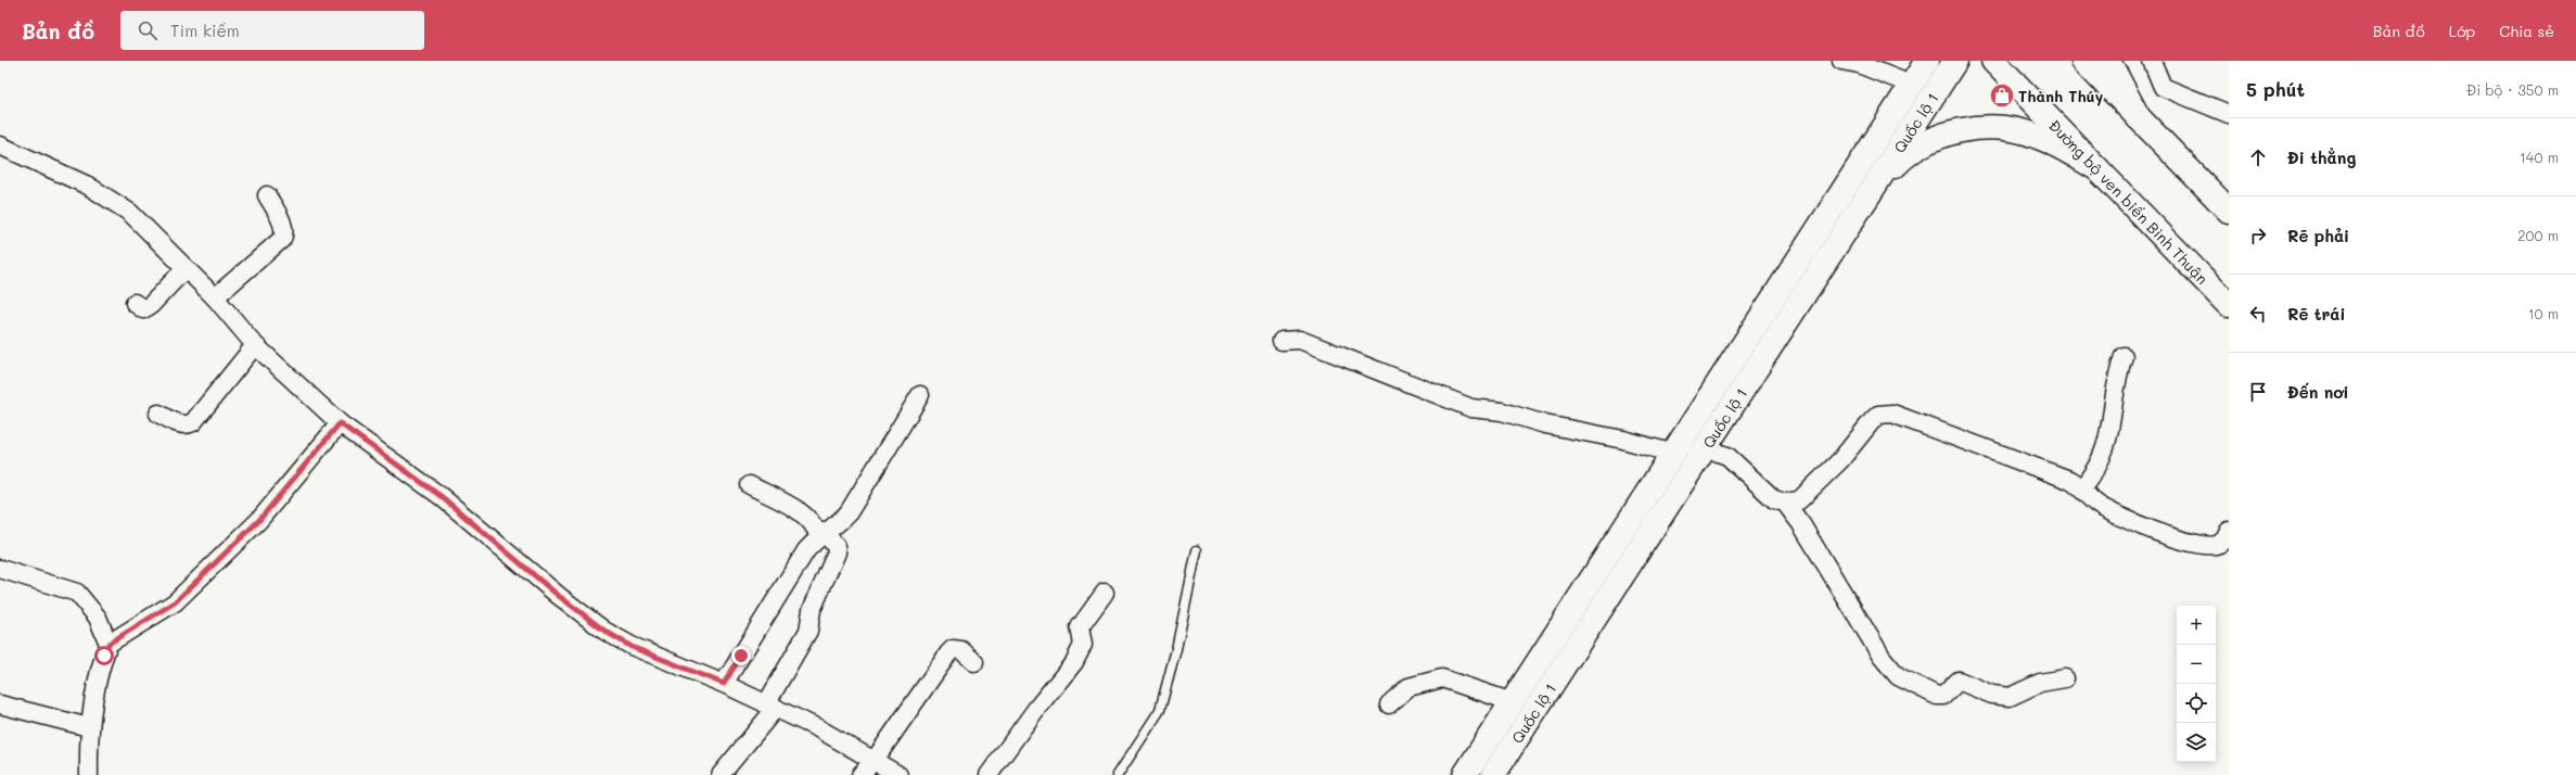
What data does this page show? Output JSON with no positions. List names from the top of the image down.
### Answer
{
  "streets": {
    "main road": ["Quốc lộ 1", "Đường bộ ven biển Bình Thuận"]
  },
  "places": {
    "shop": ["Thành Thúy"]
  },
  "page": {
    "header": "Bản đồ",
    "search": "Tìm kiếm",
    "nav": ["Bản đồ", "Lớp", "Chia sẻ"],
    "heading": ["5 phút", "Đi bộ · 350 m"],
    "list": [
      ["Đi thẳng", "140 m"],
      ["Rẽ phải", "200 m"],
      ["Rẽ trái", "10 m"],
      "Đến nơi"
    ],
    "map_buttons": ["+", "−"]
  }
}
